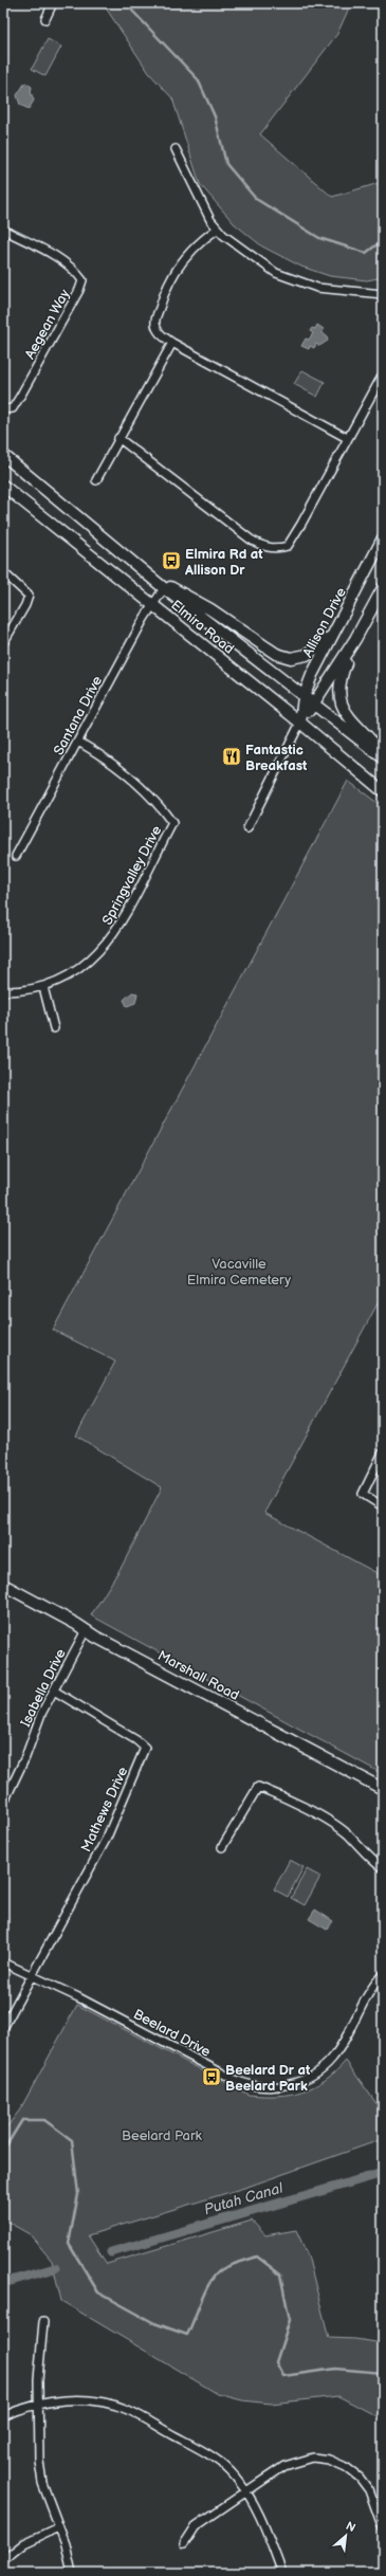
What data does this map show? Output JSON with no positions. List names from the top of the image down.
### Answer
{
  "streets": {
    "main road": ["Allison Drive", "Elmira Road", "Marshall Road"],
    "street": [
      "Aegean Way",
      "Santana Drive",
      "Springvalley Drive",
      "Isabella Drive",
      "Mathews Drive",
      "Beelard Drive"
    ]
  },
  "crossings": [
    ["Allison Drive", "Elmira Road"],
    ["Elmira Road", "Santana Drive"],
    ["Santana Drive", "Springvalley Drive"],
    ["Marshall Road", "Isabella Drive"],
    ["Isabella Drive", "Mathews Drive"],
    ["Mathews Drive", "Beelard Drive"]
  ],
  "water": ["Putah Canal"],
  "parks": ["Vacaville Elmira Cemetery", "Beelard Park"],
  "places": {
    "bus stop": ["Elmira Rd at Allison Dr", "Beelard Dr at Beelard Park"],
    "restaurant": ["Fantastic Breakfast"]
  },
  "north": "top right"
}
